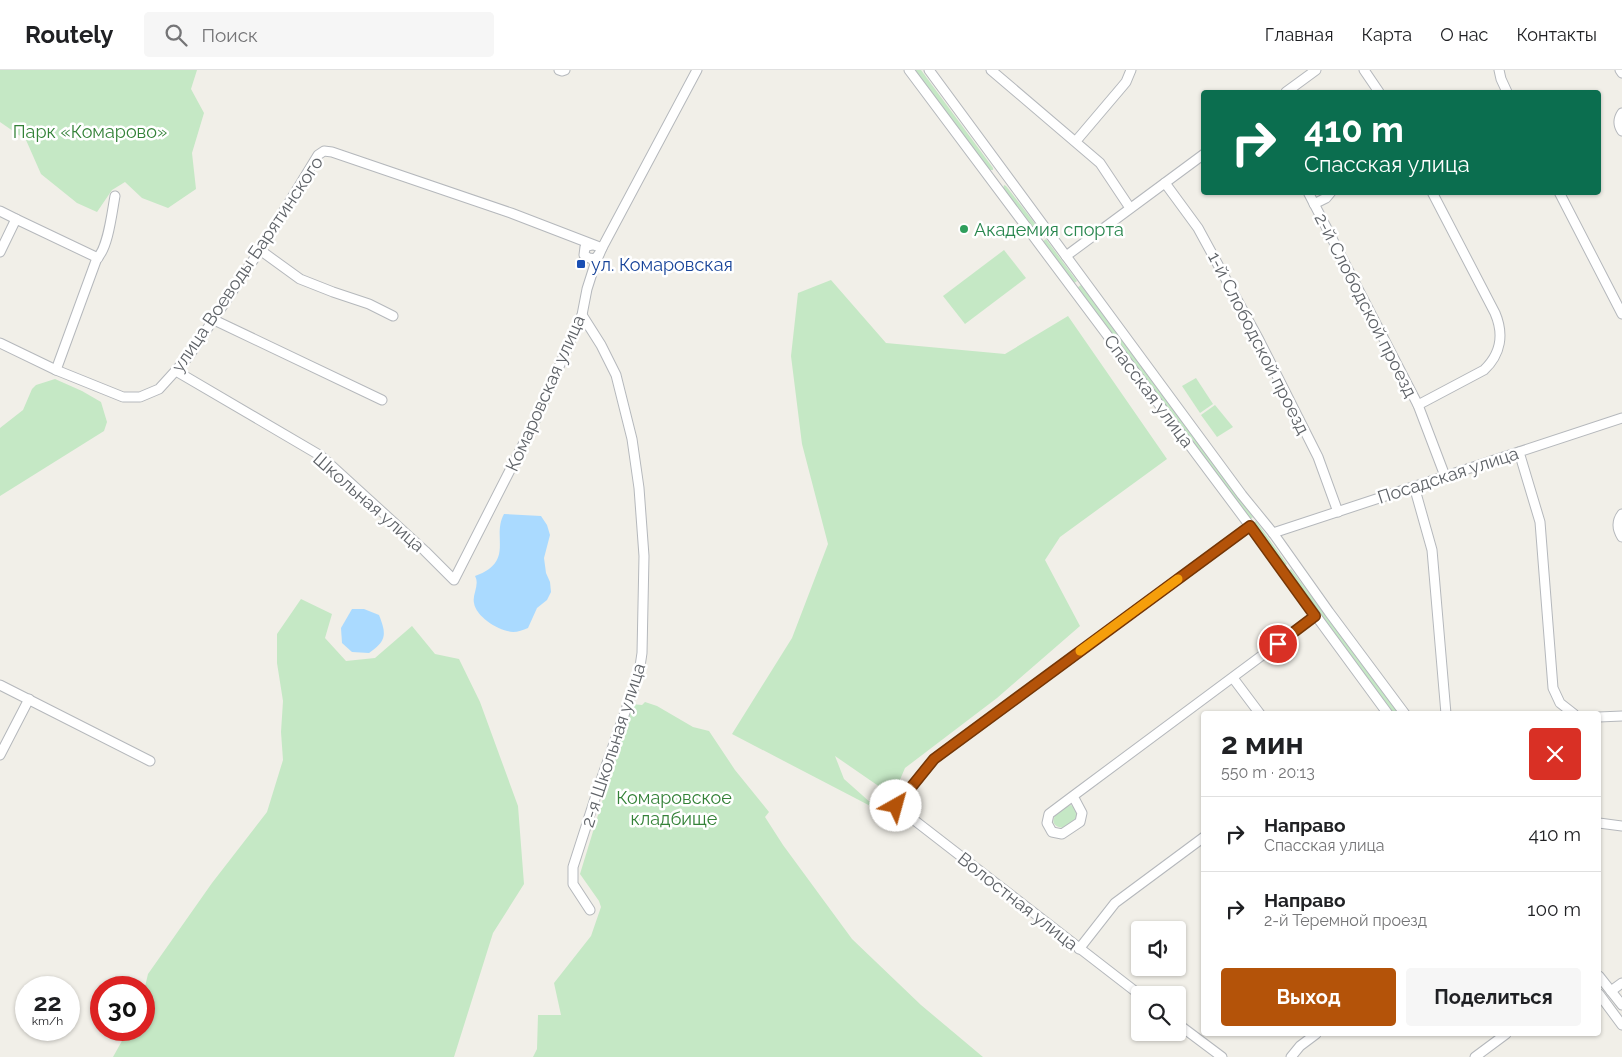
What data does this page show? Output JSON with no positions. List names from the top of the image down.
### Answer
{
  "streets": {
    "street": [
      "улица Воеводы Барятинского",
      "2-й Слободской проезд",
      "1-й Слободской проезд",
      "Спасская улица",
      "Комаровская улица",
      "Посадская улица",
      "Школьная улица",
      "2-я Школьная улица",
      "Волостная улица"
    ]
  },
  "crossings": [
    ["улица Воеводы Барятинского", "Комаровская улица"],
    ["улица Воеводы Барятинского", "Школьная улица"],
    ["2-й Слободской проезд", "Посадская улица"],
    ["1-й Слободской проезд", "Посадская улица"],
    ["Спасская улица", "Посадская улица"],
    ["Спасская улица", "Волостная улица"],
    ["Комаровская улица", "Школьная улица"],
    ["Комаровская улица", "2-я Школьная улица"]
  ],
  "parks": ["Парк «Комарово»", "Комаровское кладбище"],
  "places": {
    "other": ["Академия спорта"],
    "transit": ["ул. Комаровская"]
  },
  "page": {
    "header": "Routely",
    "search": "Поиск",
    "nav": [
      "Главная",
      "Карта",
      "О нас",
      "Контакты"
    ],
    "turn": ["410 m", "Спасская улица"],
    "heading": ["2 мин", "550 m · 20:13"],
    "list": [
      {
        "name": "Направо",
        "note": "Спасская улица",
        "value": "410 m"
      },
      {
        "name": "Направо",
        "note": "2-й Теремной проезд",
        "value": "100 m"
      }
    ],
    "buttons": ["Выход", "Поделиться"],
    "speed": "22 km/h",
    "limit": "30"
  }
}
